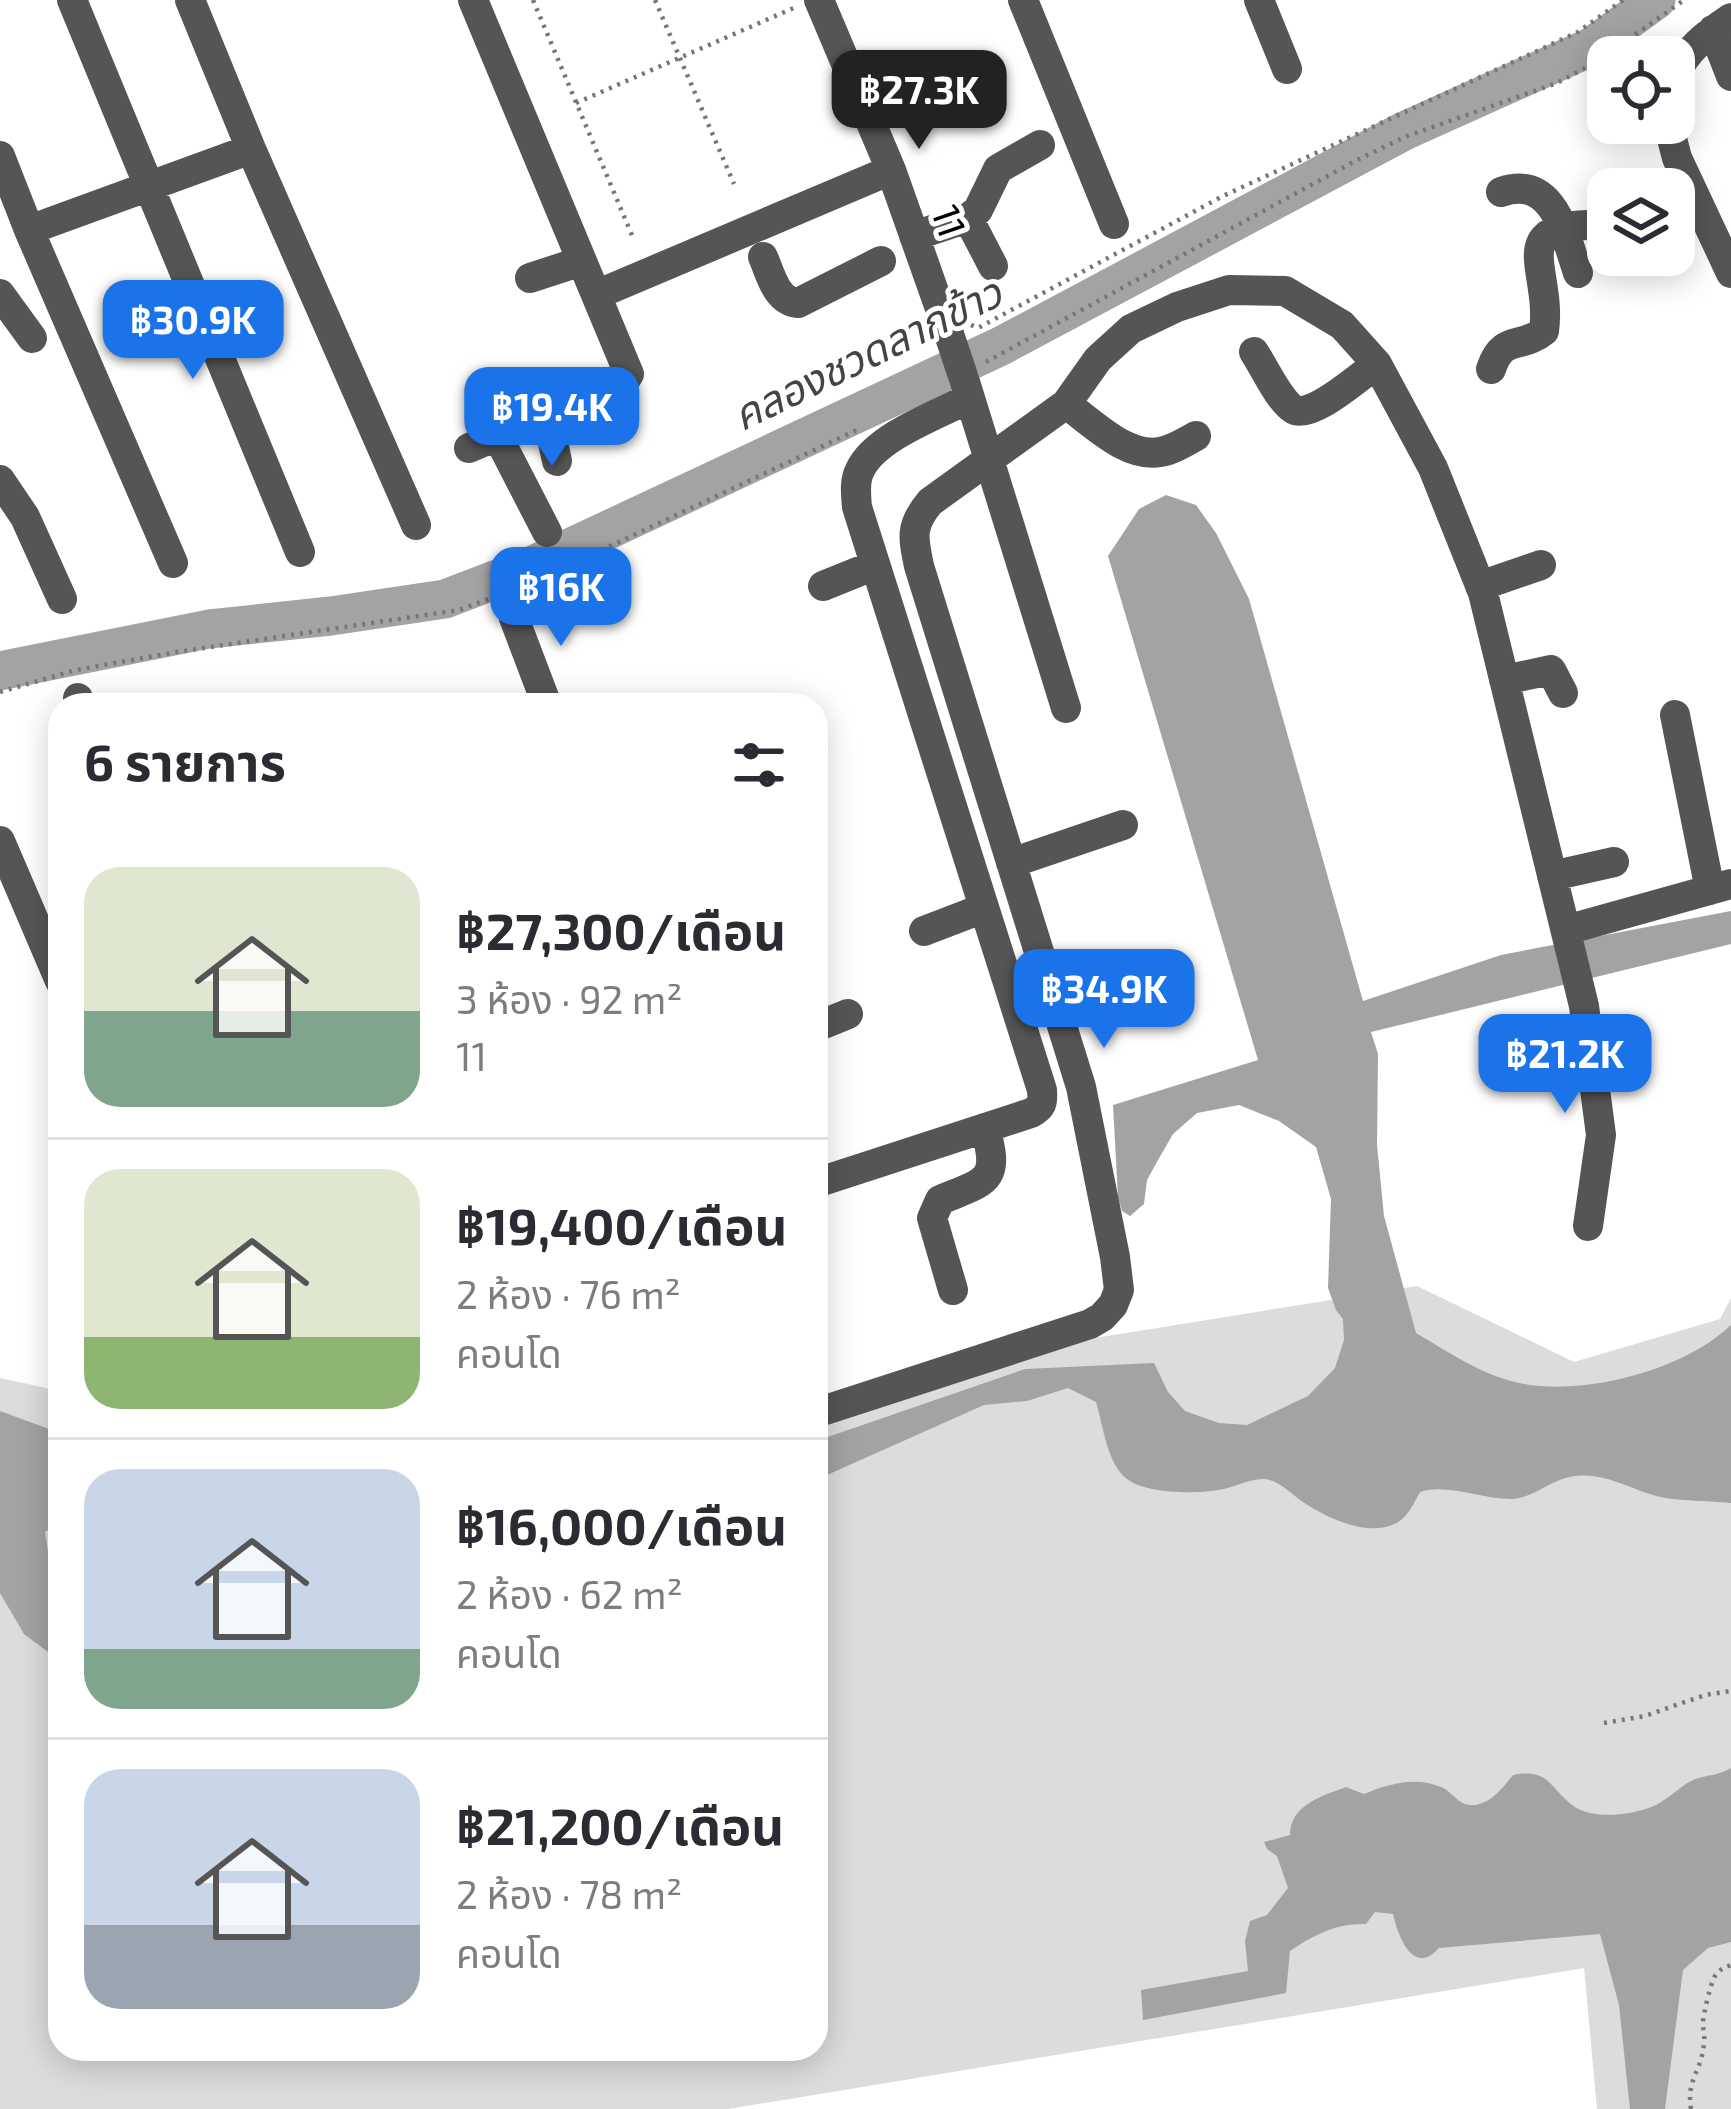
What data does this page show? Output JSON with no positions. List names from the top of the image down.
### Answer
{
  "streets": {
    "street": ["11"]
  },
  "water": ["คลองชวดลากข้าว"],
  "page": {
    "price": [
      "฿27.3K",
      "฿30.9K",
      "฿19.4K",
      "฿16K",
      "฿34.9K",
      "฿21.2K"
    ],
    "heading": "6 รายการ",
    "list": [
      {
        "name": "฿27,300/เดือน",
        "note": "3 ห้อง · 92 m² · 11"
      },
      {
        "name": "฿19,400/เดือน",
        "note": "2 ห้อง · 76 m² · คอนโด"
      },
      {
        "name": "฿16,000/เดือน",
        "note": "2 ห้อง · 62 m² · คอนโด"
      },
      {
        "name": "฿21,200/เดือน",
        "note": "2 ห้อง · 78 m² · คอนโด"
      }
    ]
  }
}
